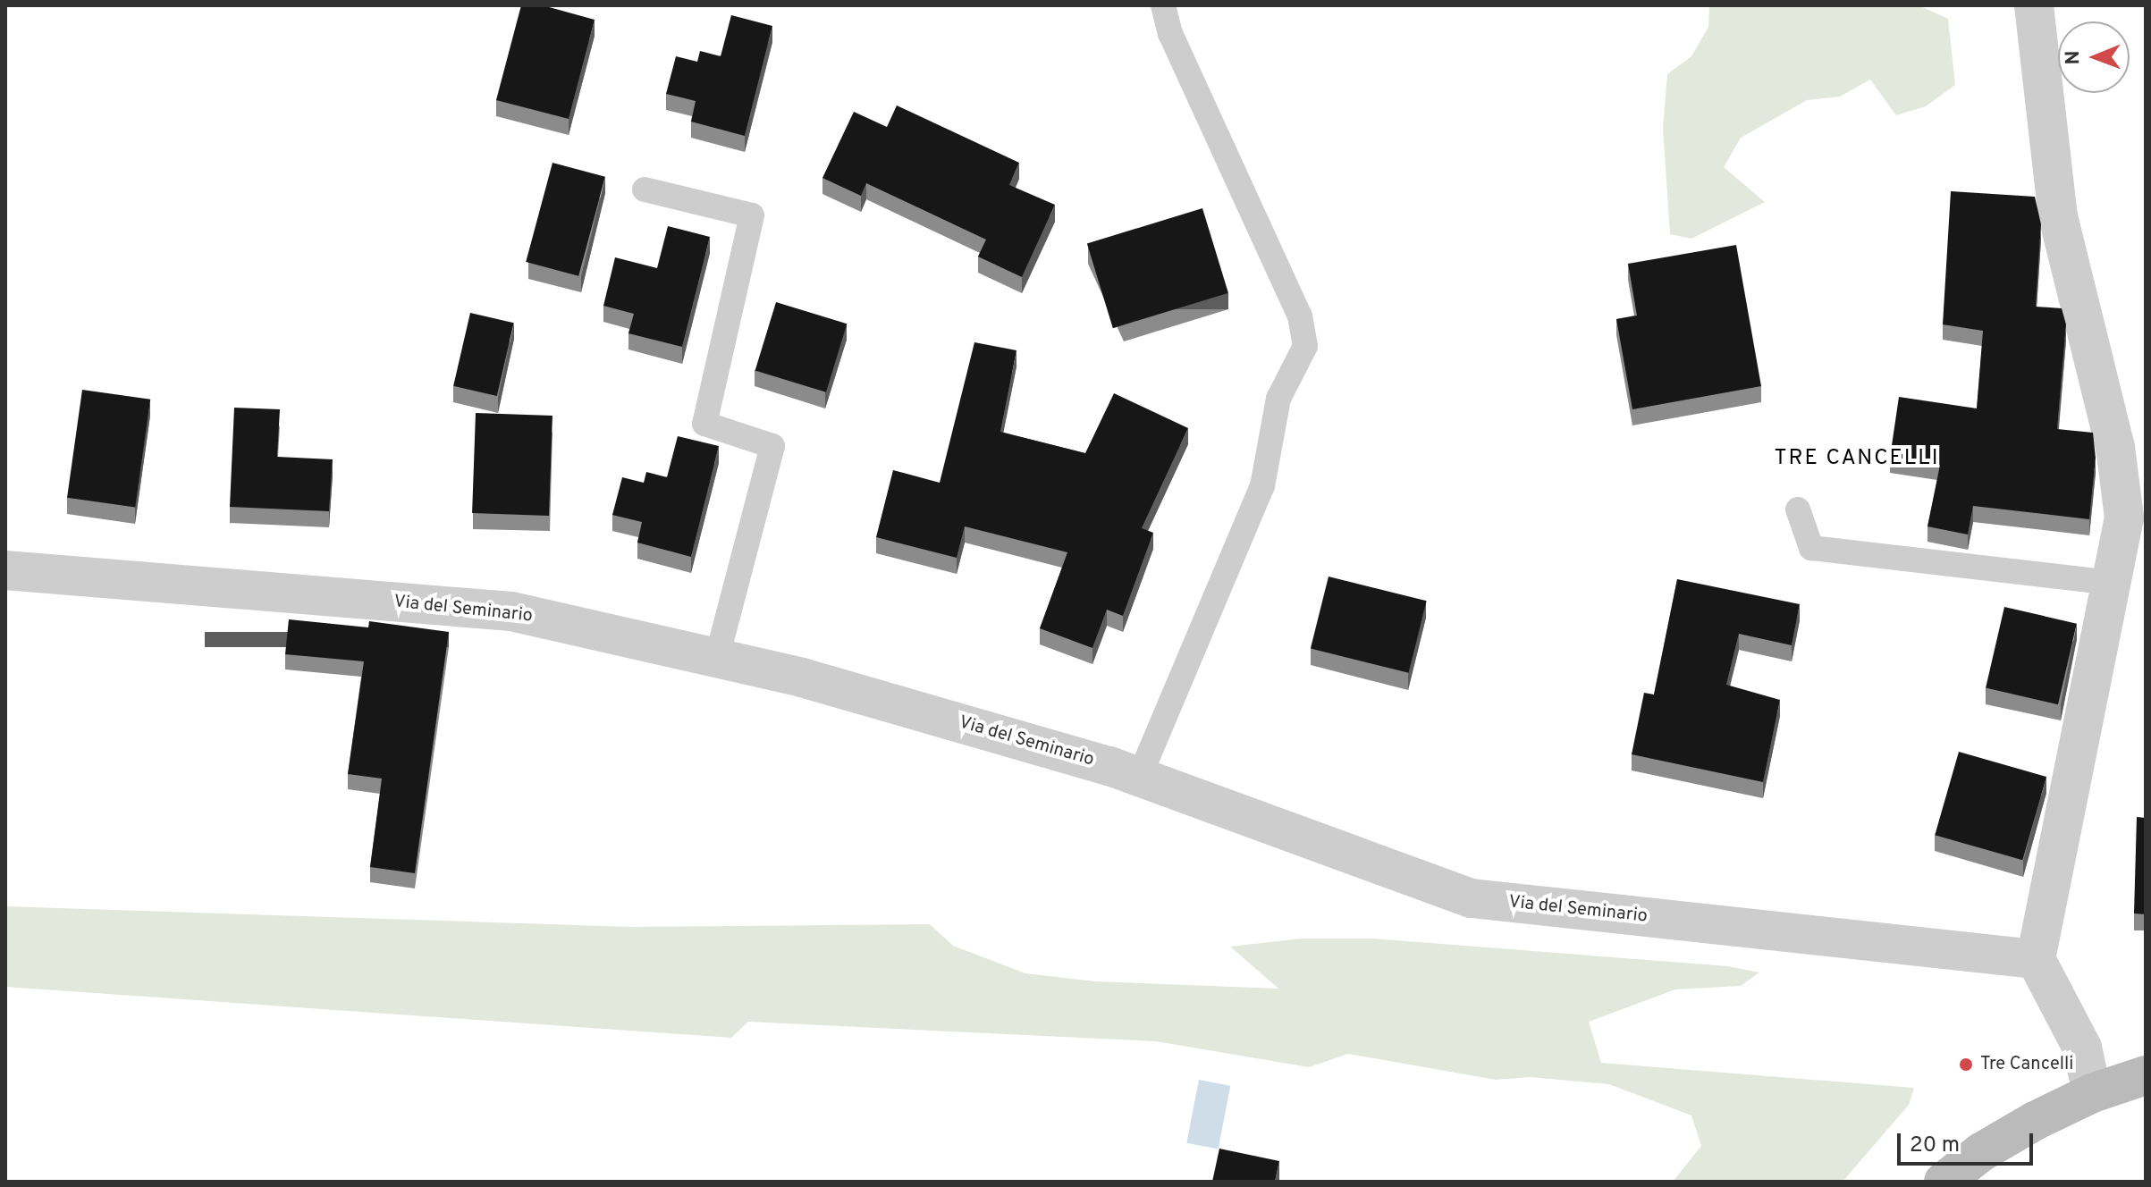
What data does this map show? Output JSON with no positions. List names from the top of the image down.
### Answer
{
  "streets": {
    "street": ["Via del Seminario"]
  },
  "districts": ["TRE CANCELLI"],
  "places": ["Tre Cancelli"],
  "scale_bar": "20 m",
  "north": "left"
}
